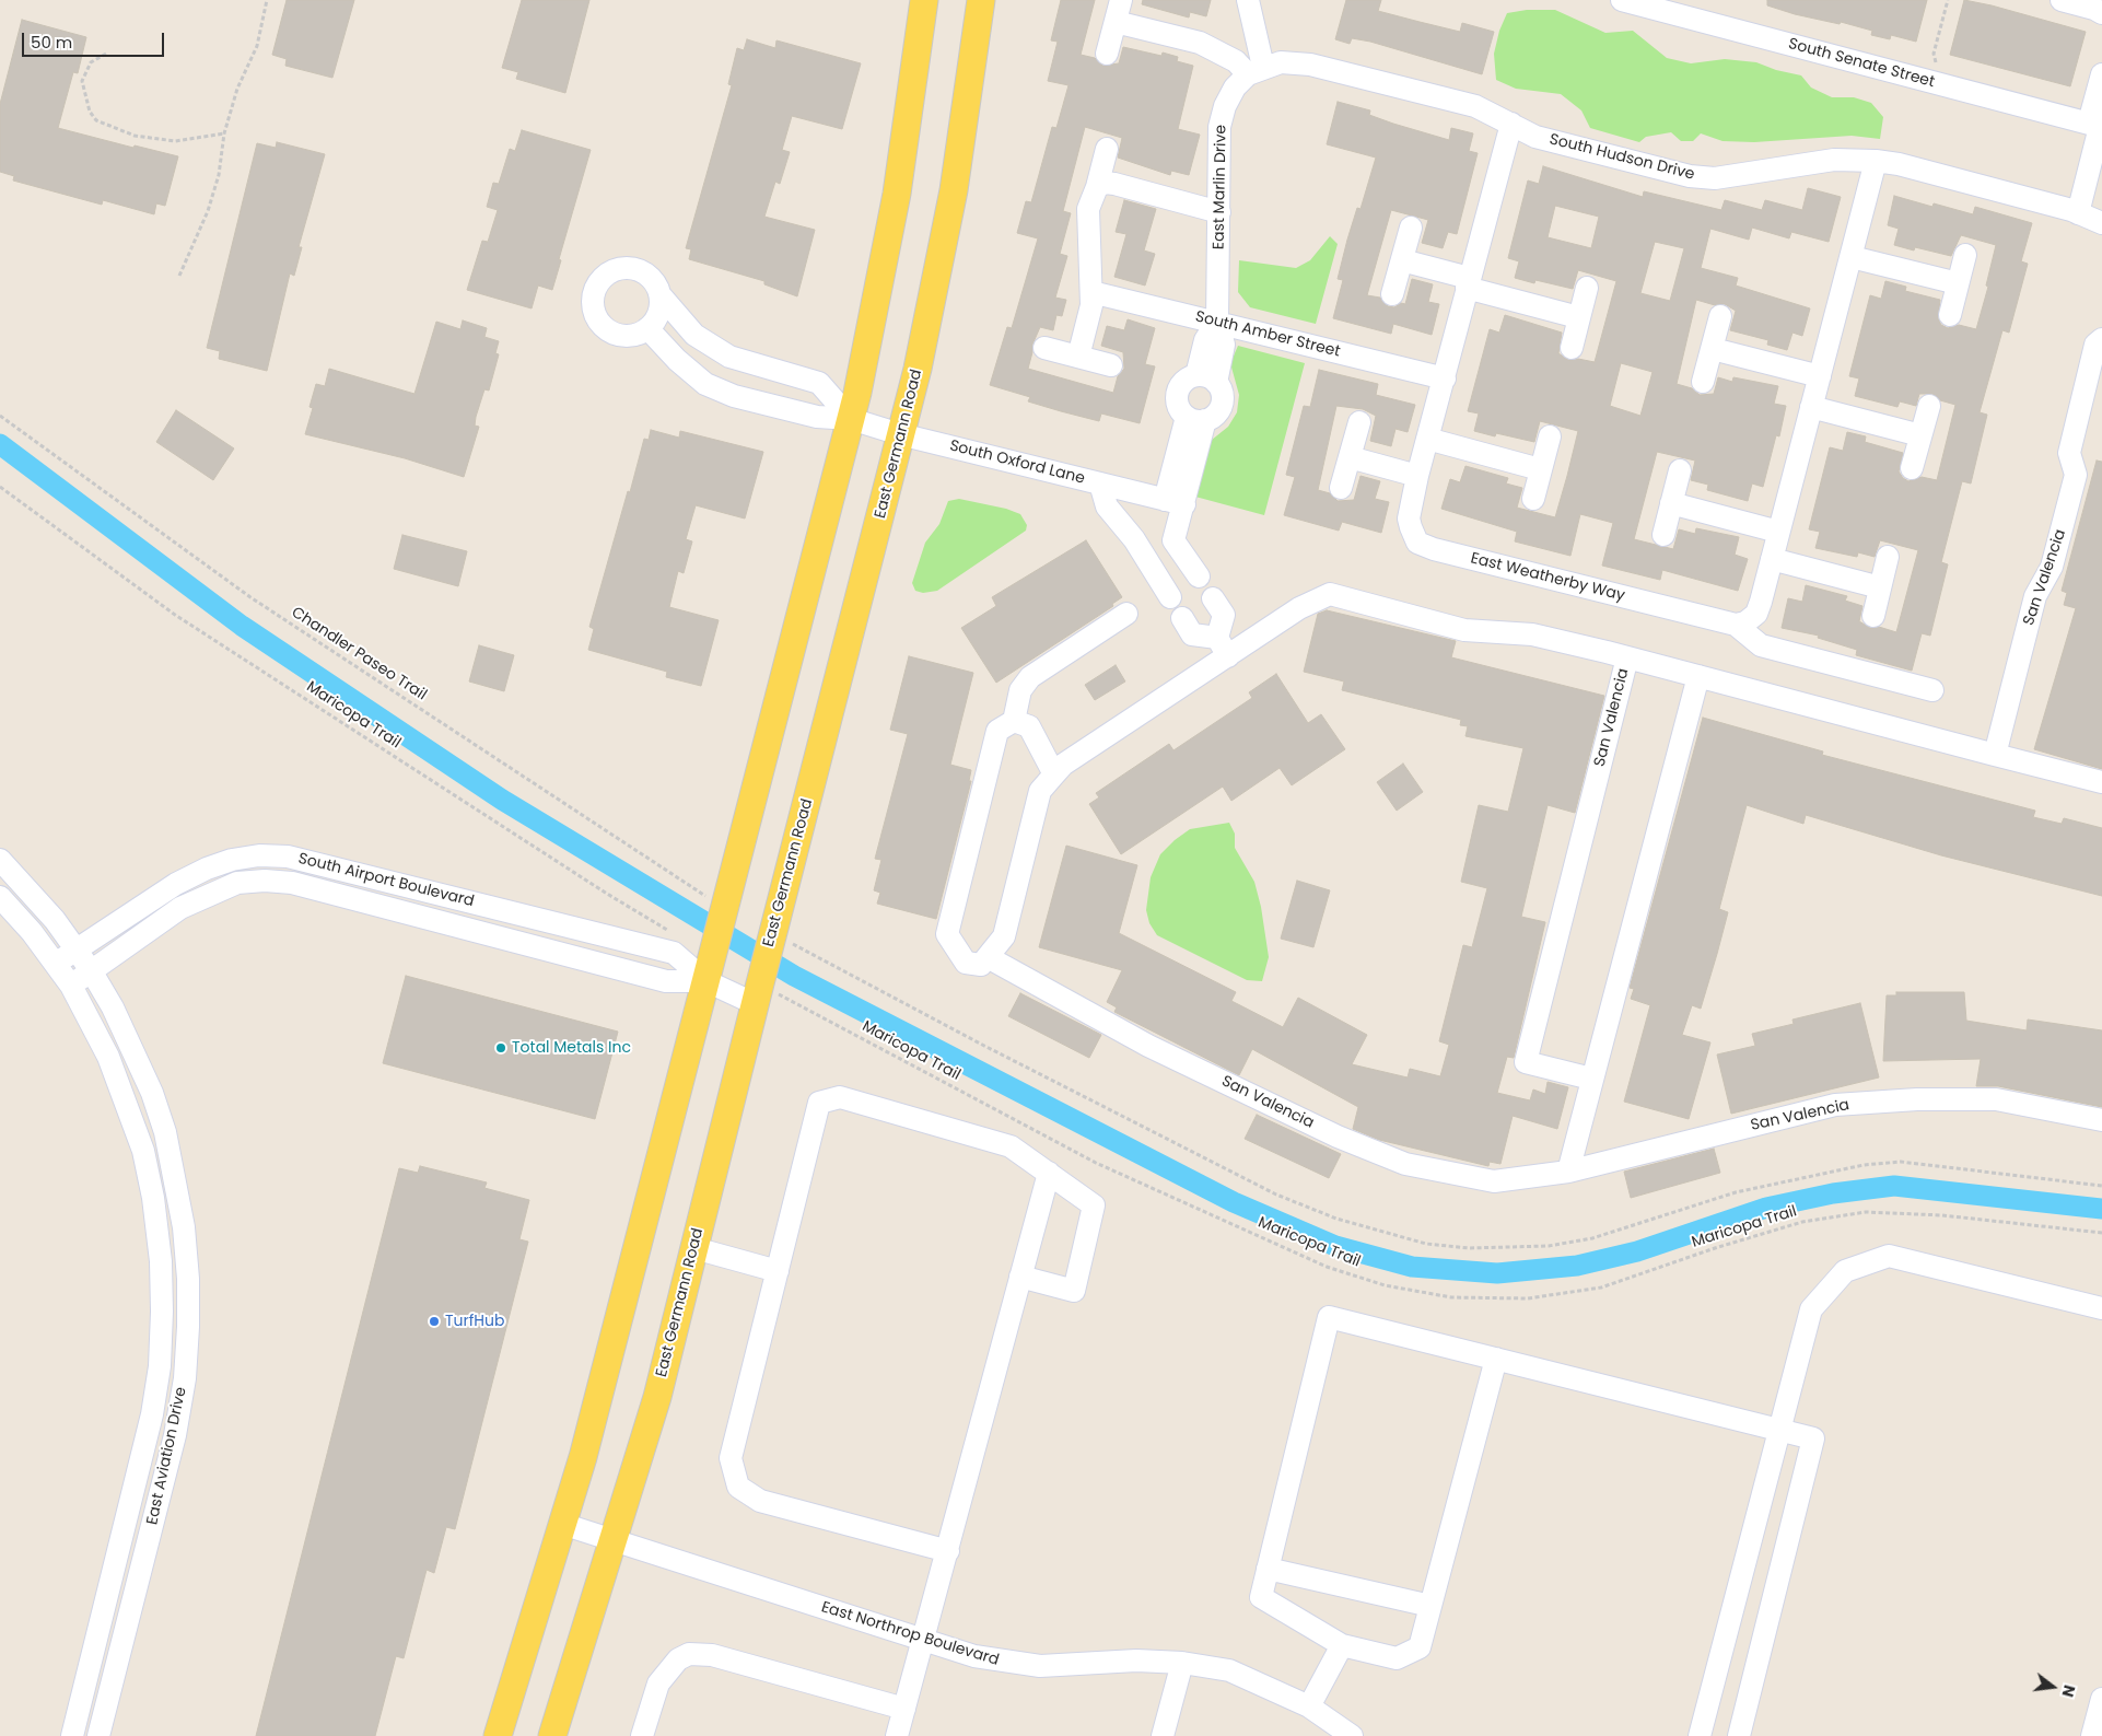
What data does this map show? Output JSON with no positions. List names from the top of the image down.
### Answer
{
  "streets": {
    "main road": ["East Germann Road"],
    "street": [
      "South Senate Street",
      "South Hudson Drive",
      "East Marlin Drive",
      "South Amber Street",
      "South Oxford Lane",
      "East Weatherby Way",
      "San Valencia",
      "South Airport Boulevard",
      "East Aviation Drive",
      "East Northrop Boulevard"
    ],
    "path": ["Chandler Paseo Trail", "Maricopa Trail"]
  },
  "crossings": [
    ["South Hudson Drive", "East Marlin Drive"],
    ["South Hudson Drive", "East Weatherby Way"],
    ["East Marlin Drive", "South Amber Street"],
    ["East Marlin Drive", "South Oxford Lane"],
    ["South Amber Street", "East Weatherby Way"],
    ["East Germann Road", "South Oxford Lane"],
    ["East Germann Road", "Maricopa Trail"],
    ["East Germann Road", "South Airport Boulevard"],
    ["East Germann Road", "East Northrop Boulevard"],
    ["Maricopa Trail", "South Airport Boulevard"],
    ["South Airport Boulevard", "East Aviation Drive"]
  ],
  "places": ["Total Metals Inc", "TurfHub"],
  "scale_bar": "50 m",
  "north": "right"
}
